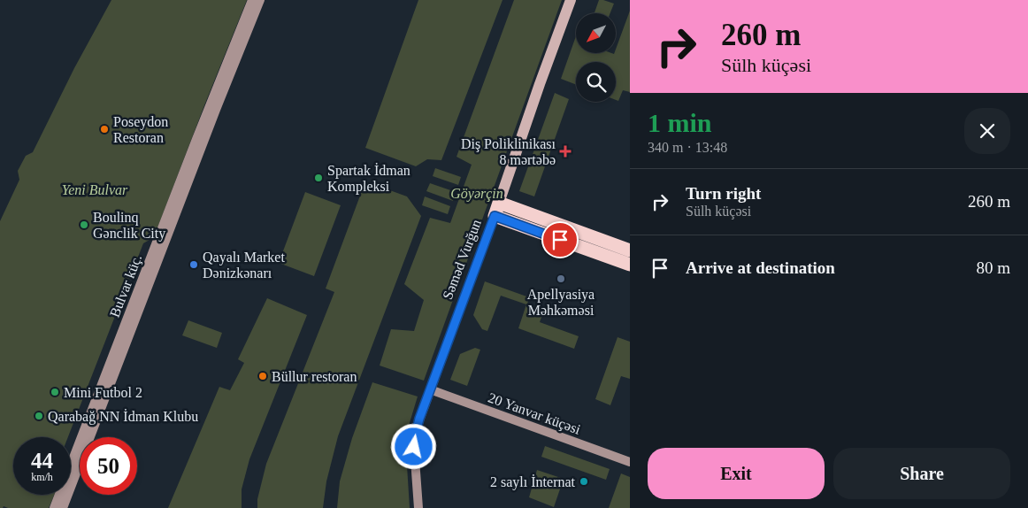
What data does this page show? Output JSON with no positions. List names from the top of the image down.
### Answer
{
  "streets": {
    "highway": ["Səməd Vurğun"],
    "street": ["Bulvar küç.", "20 Yanvar küçəsi"]
  },
  "crossings": [
    ["Səməd Vurğun", "20 Yanvar küçəsi"]
  ],
  "parks": ["Yeni Bulvar", "Göyərçin"],
  "places": {
    "other": [
      "Poseydon Restoran",
      "Spartak İdman Kompleksi",
      "Boulinq Gənclik City",
      "Qayalı Market Dənizkənarı",
      "Apellyasiya Məhkəməsi",
      "Büllur restoran",
      "Mini Futbol 2",
      "Qarabağ NN İdman Klubu",
      "2 saylı İnternat"
    ],
    "health": ["Diş Poliklinikası 8 mərtəbə"]
  },
  "north": "bottom left",
  "page": {
    "turn": ["260 m", "Sülh küçəsi"],
    "heading": ["1 min", "340 m · 13:48"],
    "list": [
      {
        "name": "Turn right",
        "note": "Sülh küçəsi",
        "value": "260 m"
      },
      {
        "name": "Arrive at destination",
        "value": "80 m"
      }
    ],
    "speed": "44 km/h",
    "limit": "50",
    "buttons": ["Exit", "Share"]
  }
}
